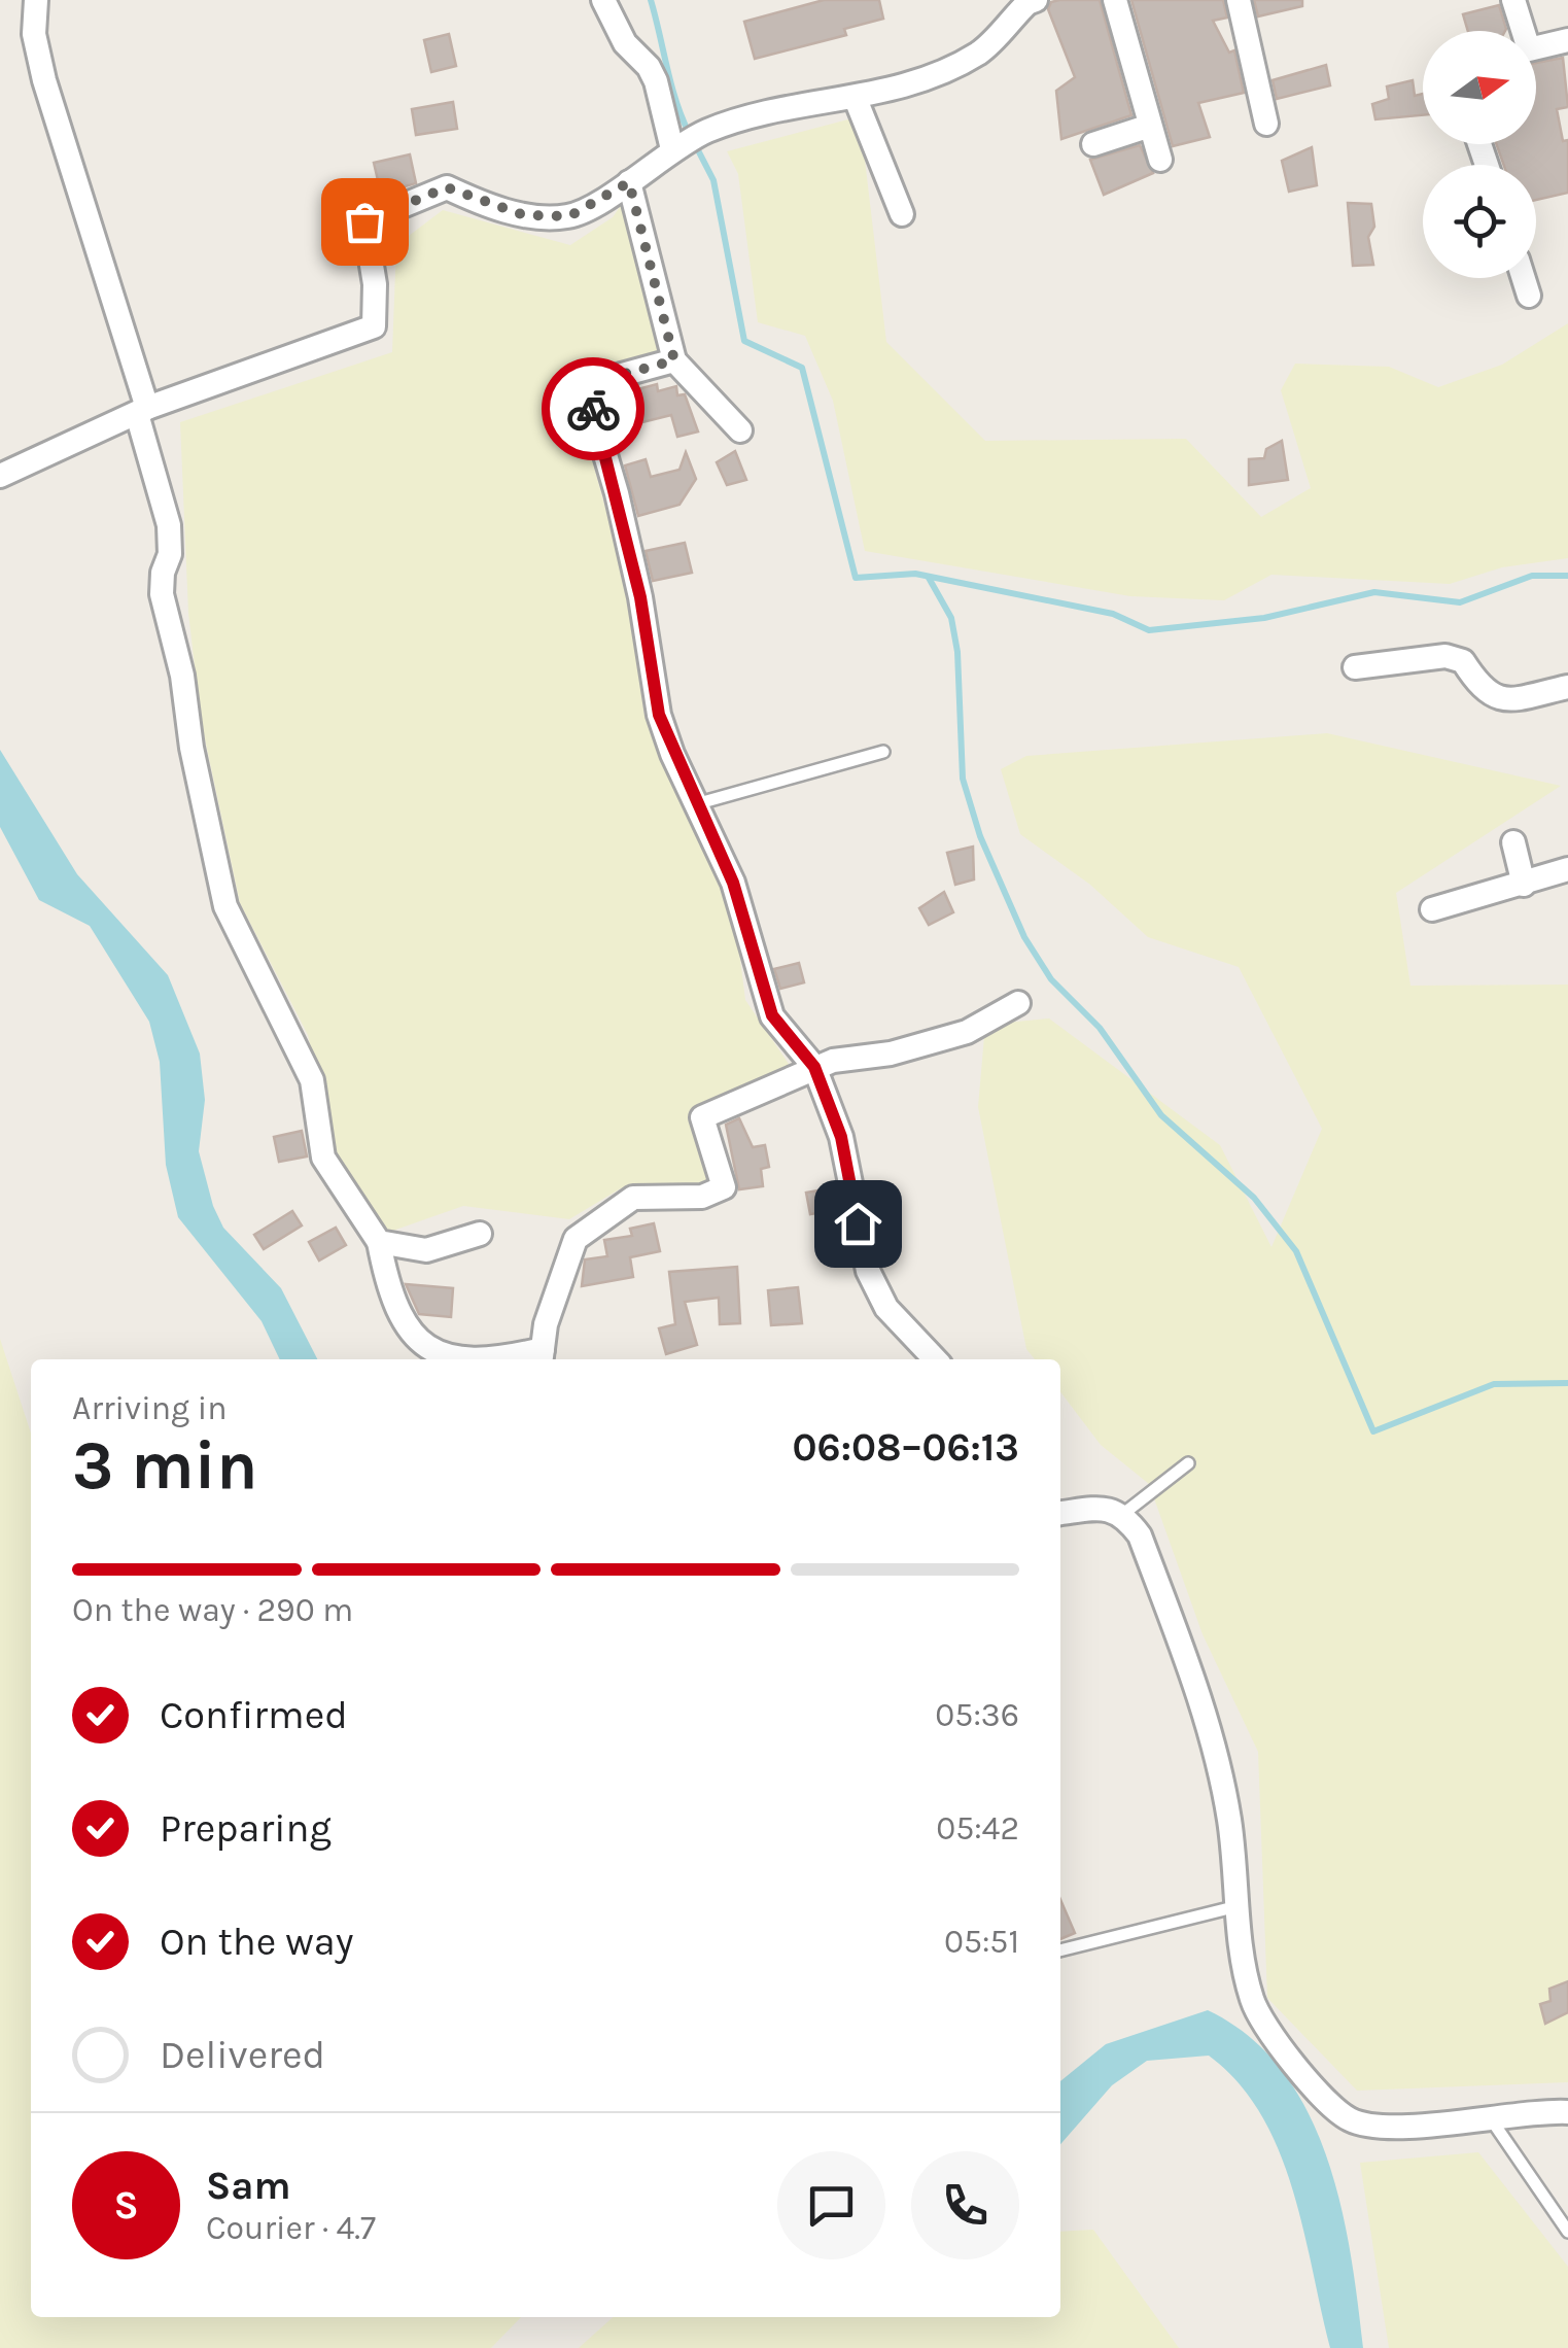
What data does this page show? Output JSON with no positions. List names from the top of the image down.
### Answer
{
  "north": "right",
  "page": {
    "heading": ["3 min", "Arriving in", "06:08–06:13"],
    "panel": ["Sam", "Courier · 4.7"],
    "bar": "On the way · 290 m",
    "list": [
      ["Confirmed", "05:36"],
      ["Preparing", "05:42"],
      ["On the way", "05:51"],
      "Delivered"
    ],
    "round": "S"
  }
}
